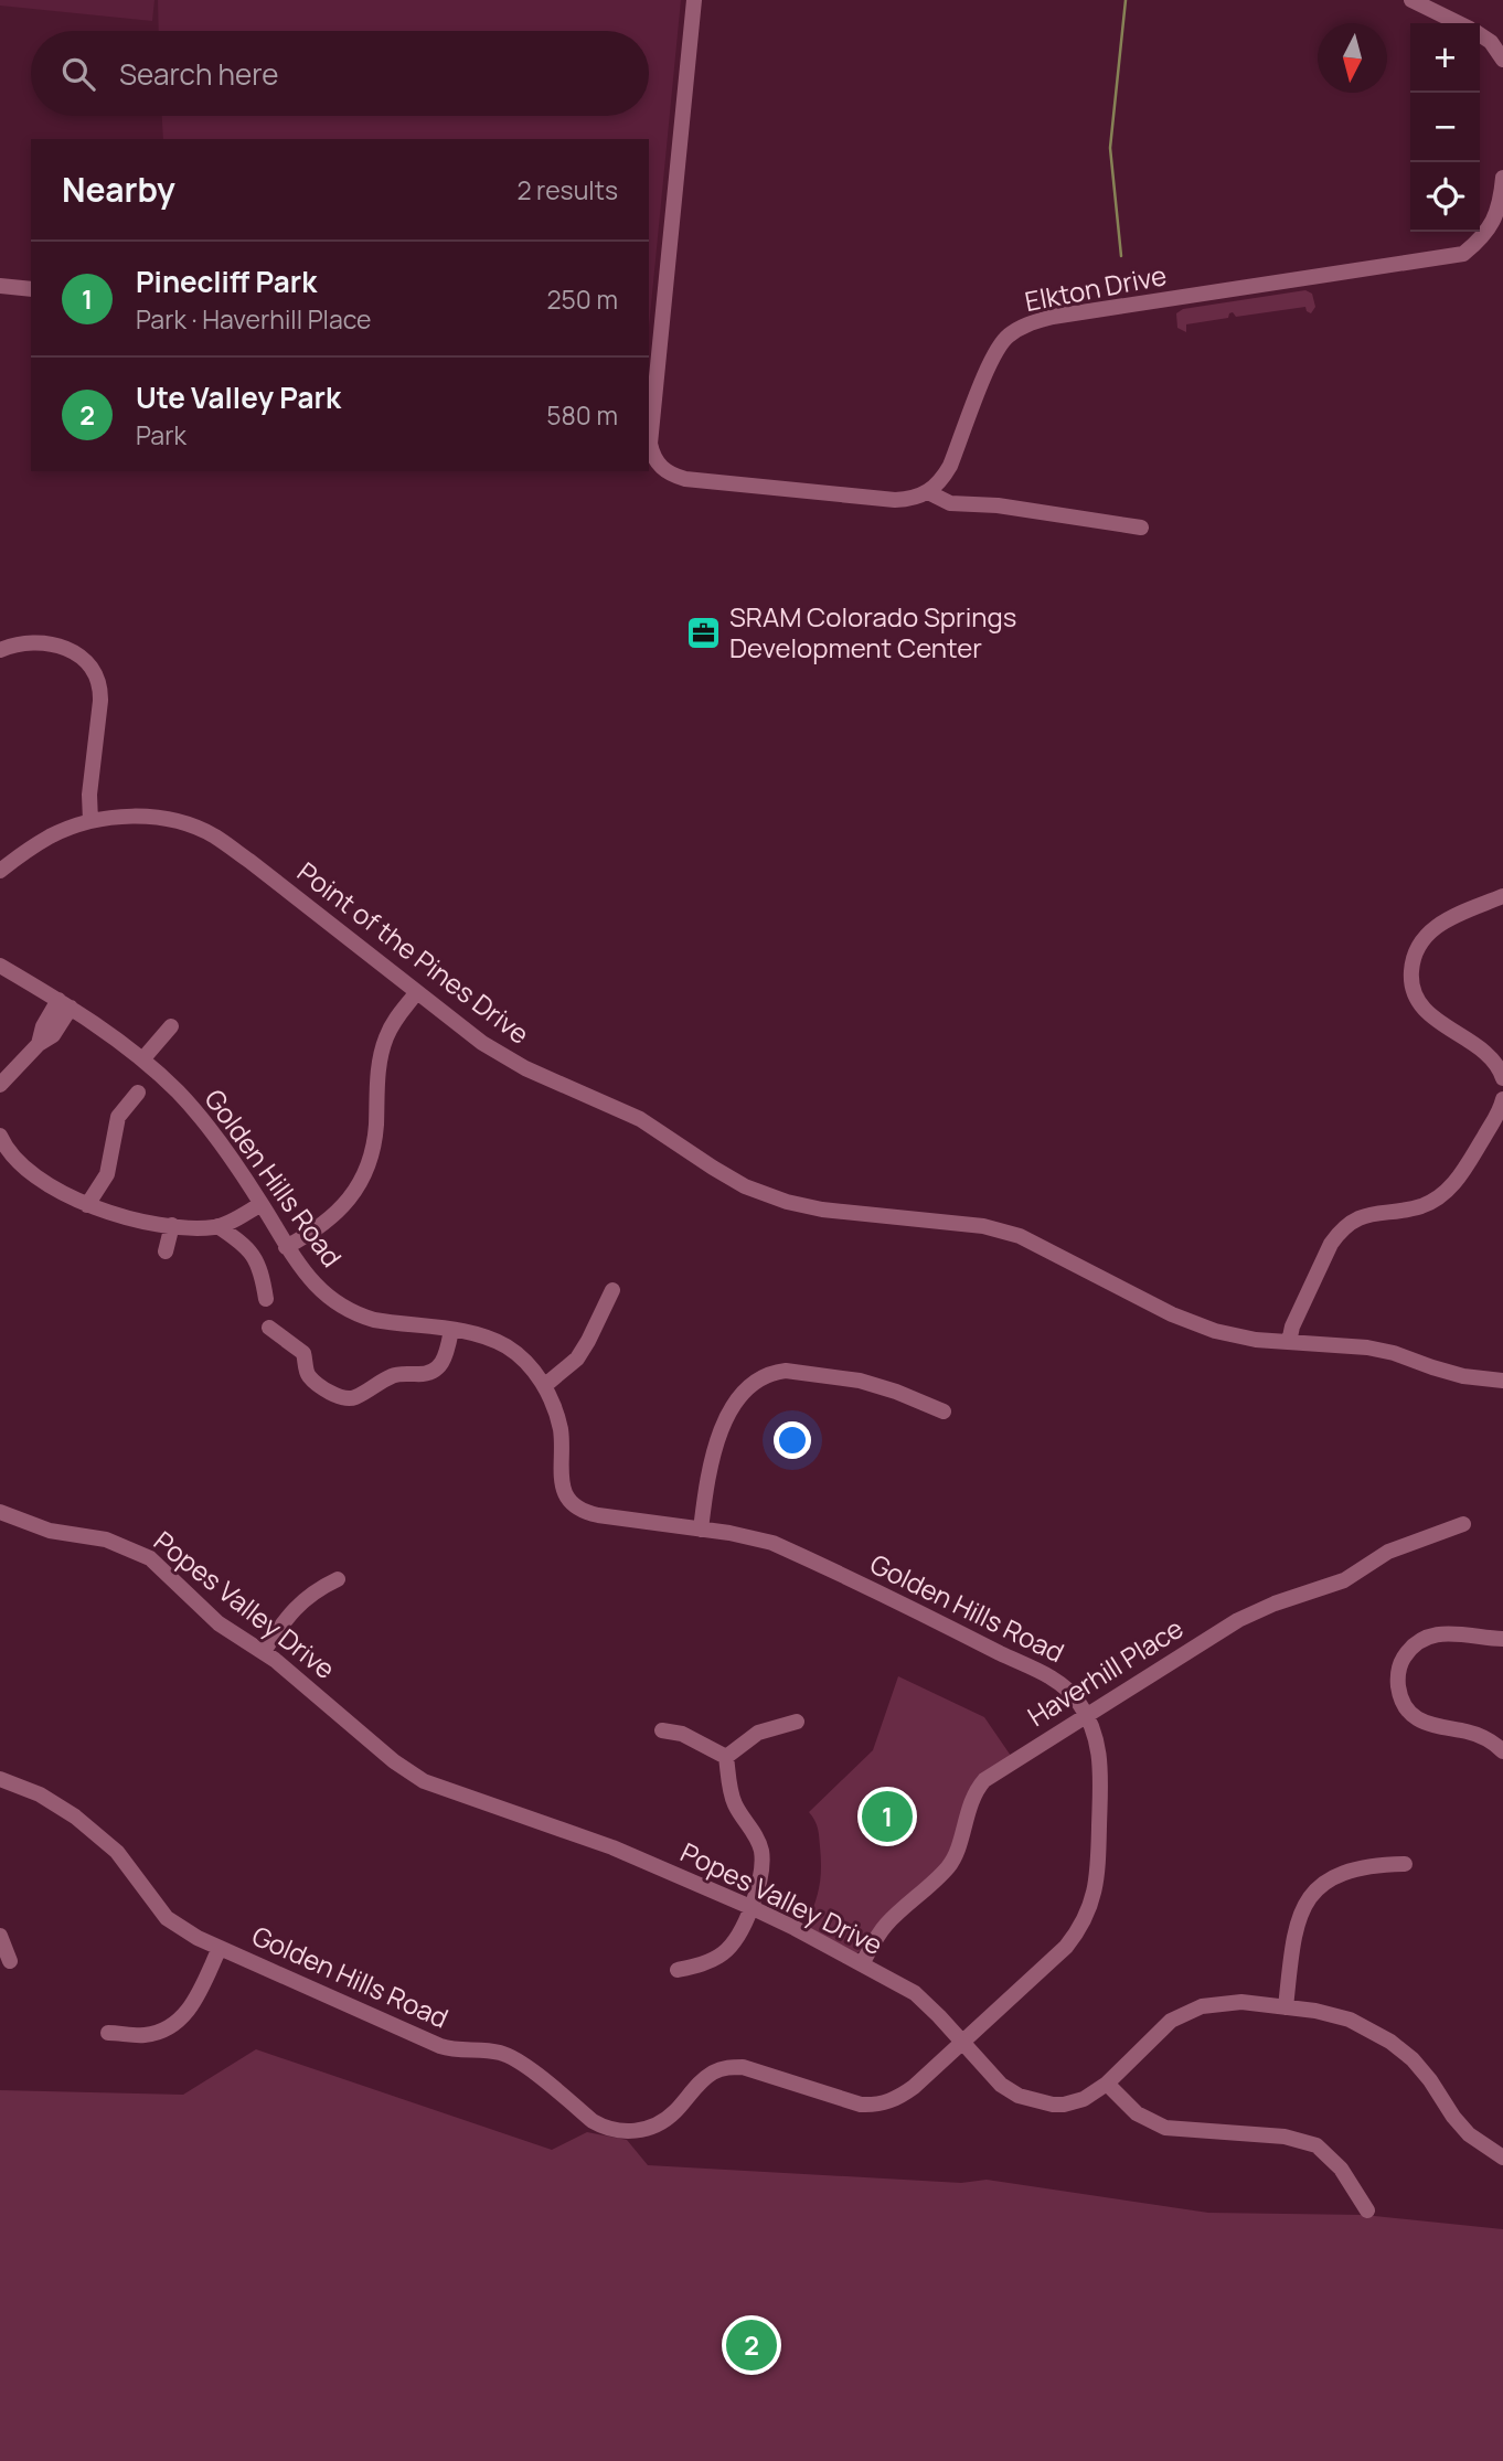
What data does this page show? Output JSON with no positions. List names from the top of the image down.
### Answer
{
  "streets": {
    "street": [
      "Elkton Drive",
      "Point of the Pines Drive",
      "Golden Hills Road",
      "Popes Valley Drive",
      "Haverhill Place"
    ]
  },
  "crossings": [
    ["Golden Hills Road", "Popes Valley Drive"],
    ["Golden Hills Road", "Haverhill Place"],
    ["Popes Valley Drive", "Haverhill Place"]
  ],
  "places": {
    "office": ["SRAM Colorado Springs Development Center"]
  },
  "north": "bottom",
  "page": {
    "map_buttons": ["+", "−"],
    "search": "Search here",
    "heading": ["Nearby", "2 results"],
    "list": [
      {
        "mark": "1",
        "name": "Pinecliff Park",
        "note": "Park · Haverhill Place",
        "value": "250 m"
      },
      {
        "mark": "2",
        "name": "Ute Valley Park",
        "note": "Park",
        "value": "580 m"
      }
    ],
    "pins": ["1", "2"]
  }
}
